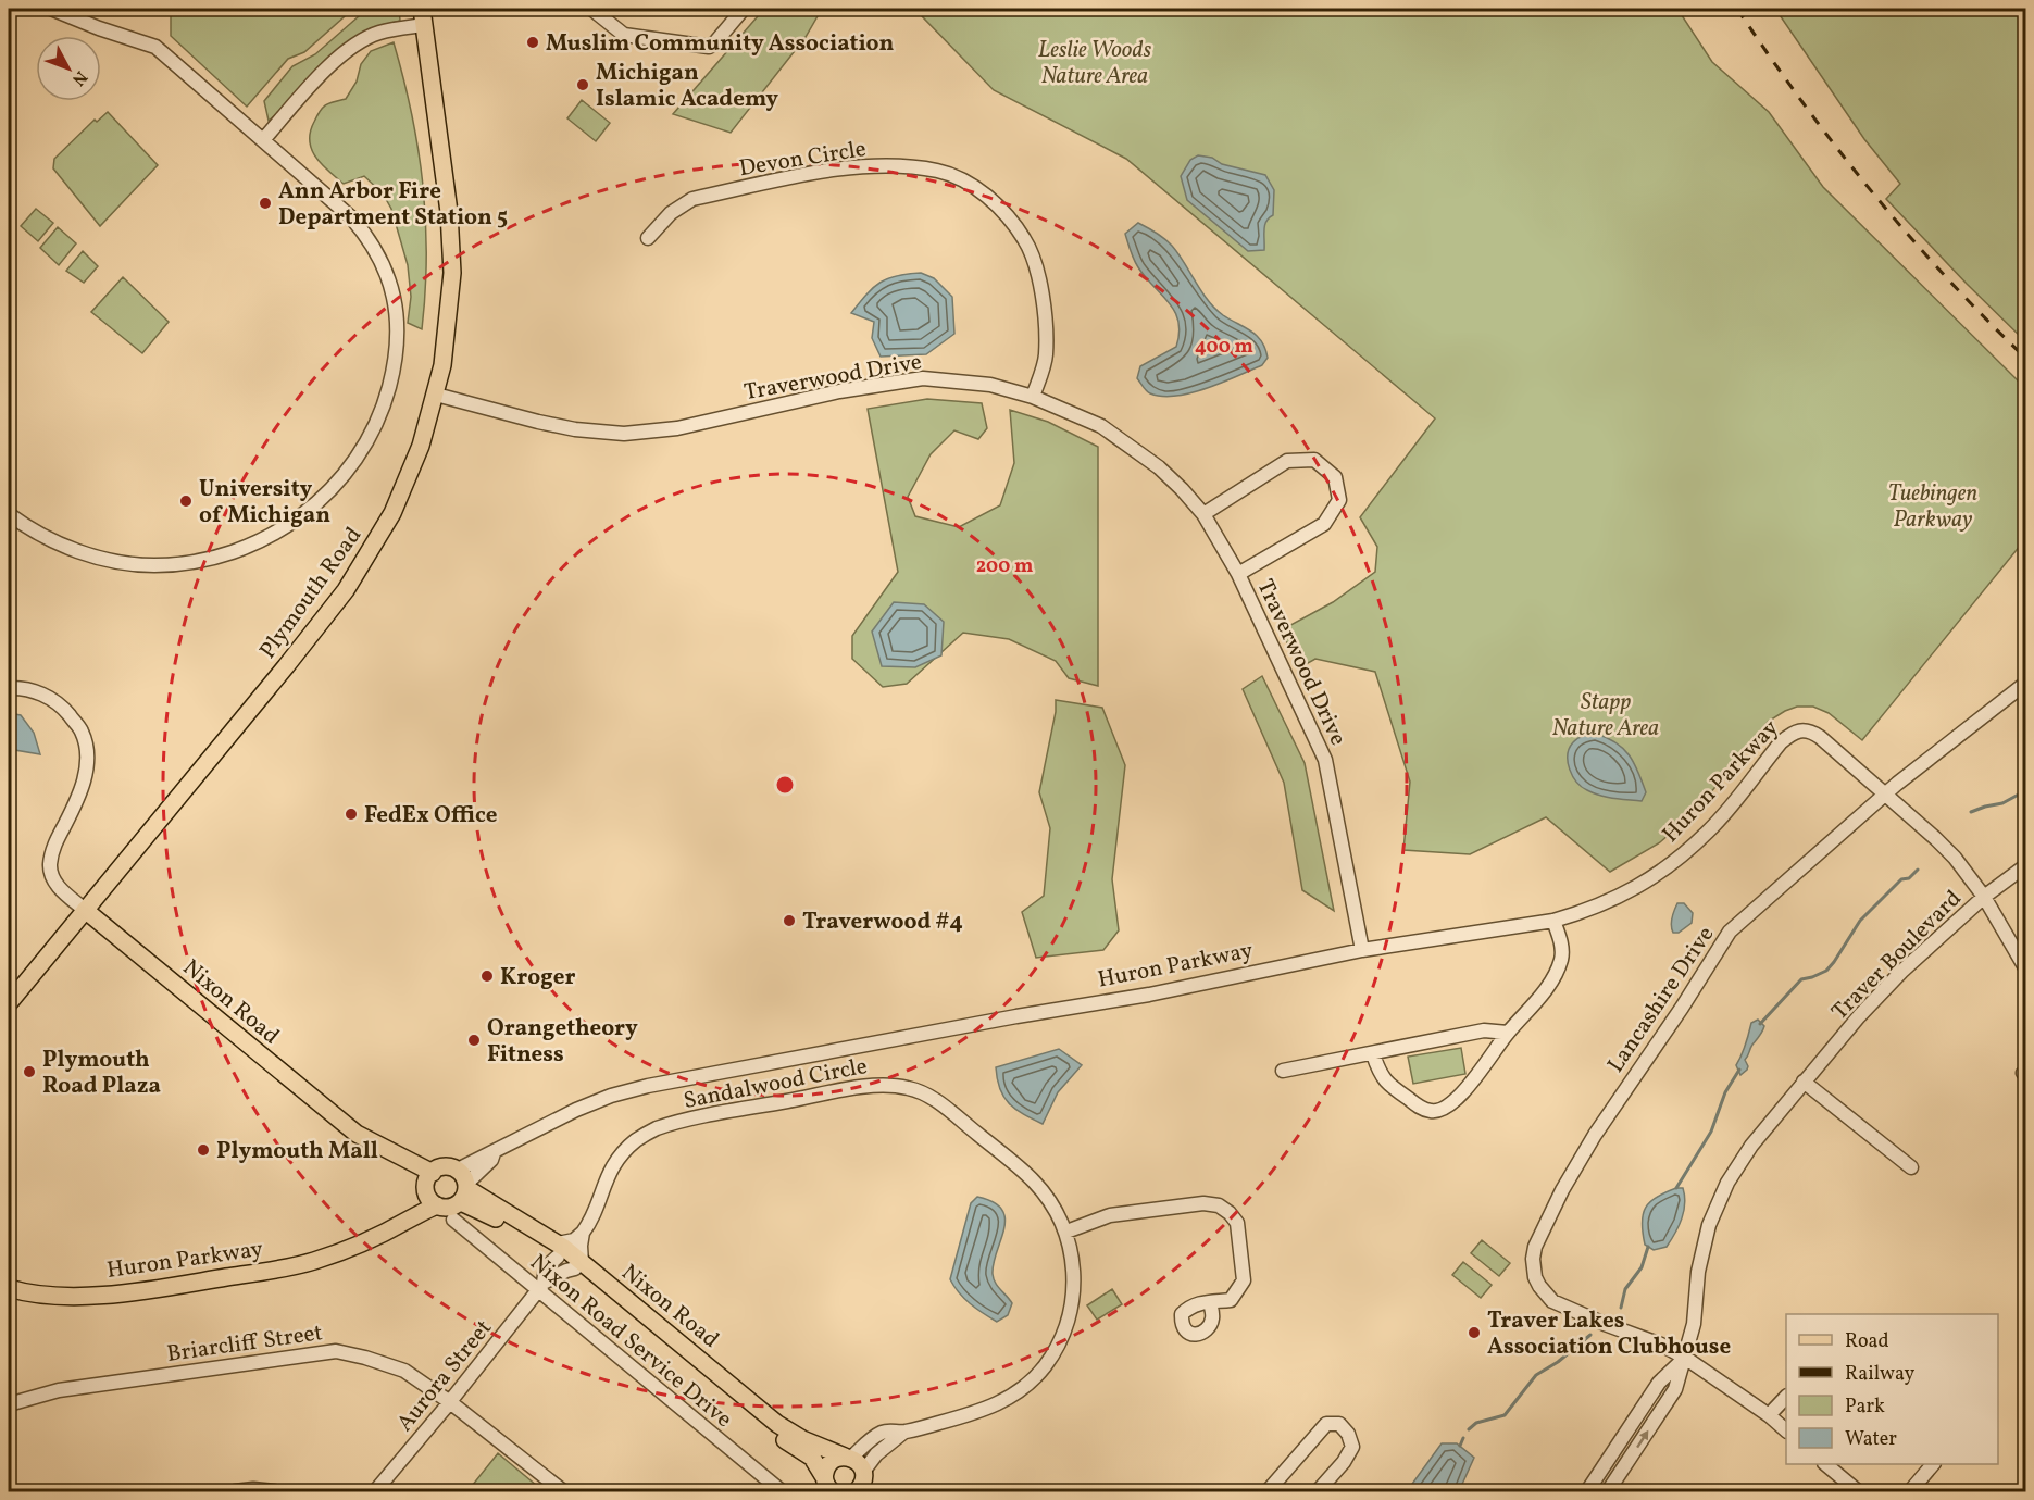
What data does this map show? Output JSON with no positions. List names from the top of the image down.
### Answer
{
  "streets": {
    "main road": ["Plymouth Road", "Huron Parkway", "Nixon Road"],
    "street": [
      "Devon Circle",
      "Traverwood Drive",
      "Traver Boulevard",
      "Lancashire Drive",
      "Sandalwood Circle",
      "Nixon Road Service Drive",
      "Briarcliff Street",
      "Aurora Street"
    ]
  },
  "crossings": [
    ["Devon Circle", "Traverwood Drive"],
    ["Traverwood Drive", "Plymouth Road"],
    ["Traverwood Drive", "Huron Parkway"],
    ["Plymouth Road", "Nixon Road"],
    ["Huron Parkway", "Lancashire Drive"],
    ["Huron Parkway", "Nixon Road"],
    ["Traver Boulevard", "Lancashire Drive"],
    ["Nixon Road", "Sandalwood Circle"],
    ["Nixon Road", "Aurora Street"],
    ["Sandalwood Circle", "Aurora Street"],
    ["Nixon Road Service Drive", "Aurora Street"],
    ["Briarcliff Street", "Aurora Street"]
  ],
  "parks": ["Leslie Woods Nature Area", "Tuebingen Parkway", "Stapp Nature Area"],
  "places": [
    "Muslim Community Association",
    "Michigan Islamic Academy",
    "Ann Arbor Fire Department Station 5",
    "University of Michigan",
    "FedEx Office",
    "Traverwood #4",
    "Kroger",
    "Orangetheory Fitness",
    "Plymouth Road Plaza",
    "Plymouth Mall",
    "Traver Lakes Association Clubhouse"
  ],
  "legend": [
    "Road",
    "Railway",
    "Park",
    "Water"
  ],
  "north": "bottom right",
  "rings": ["400 m", "200 m"]
}
